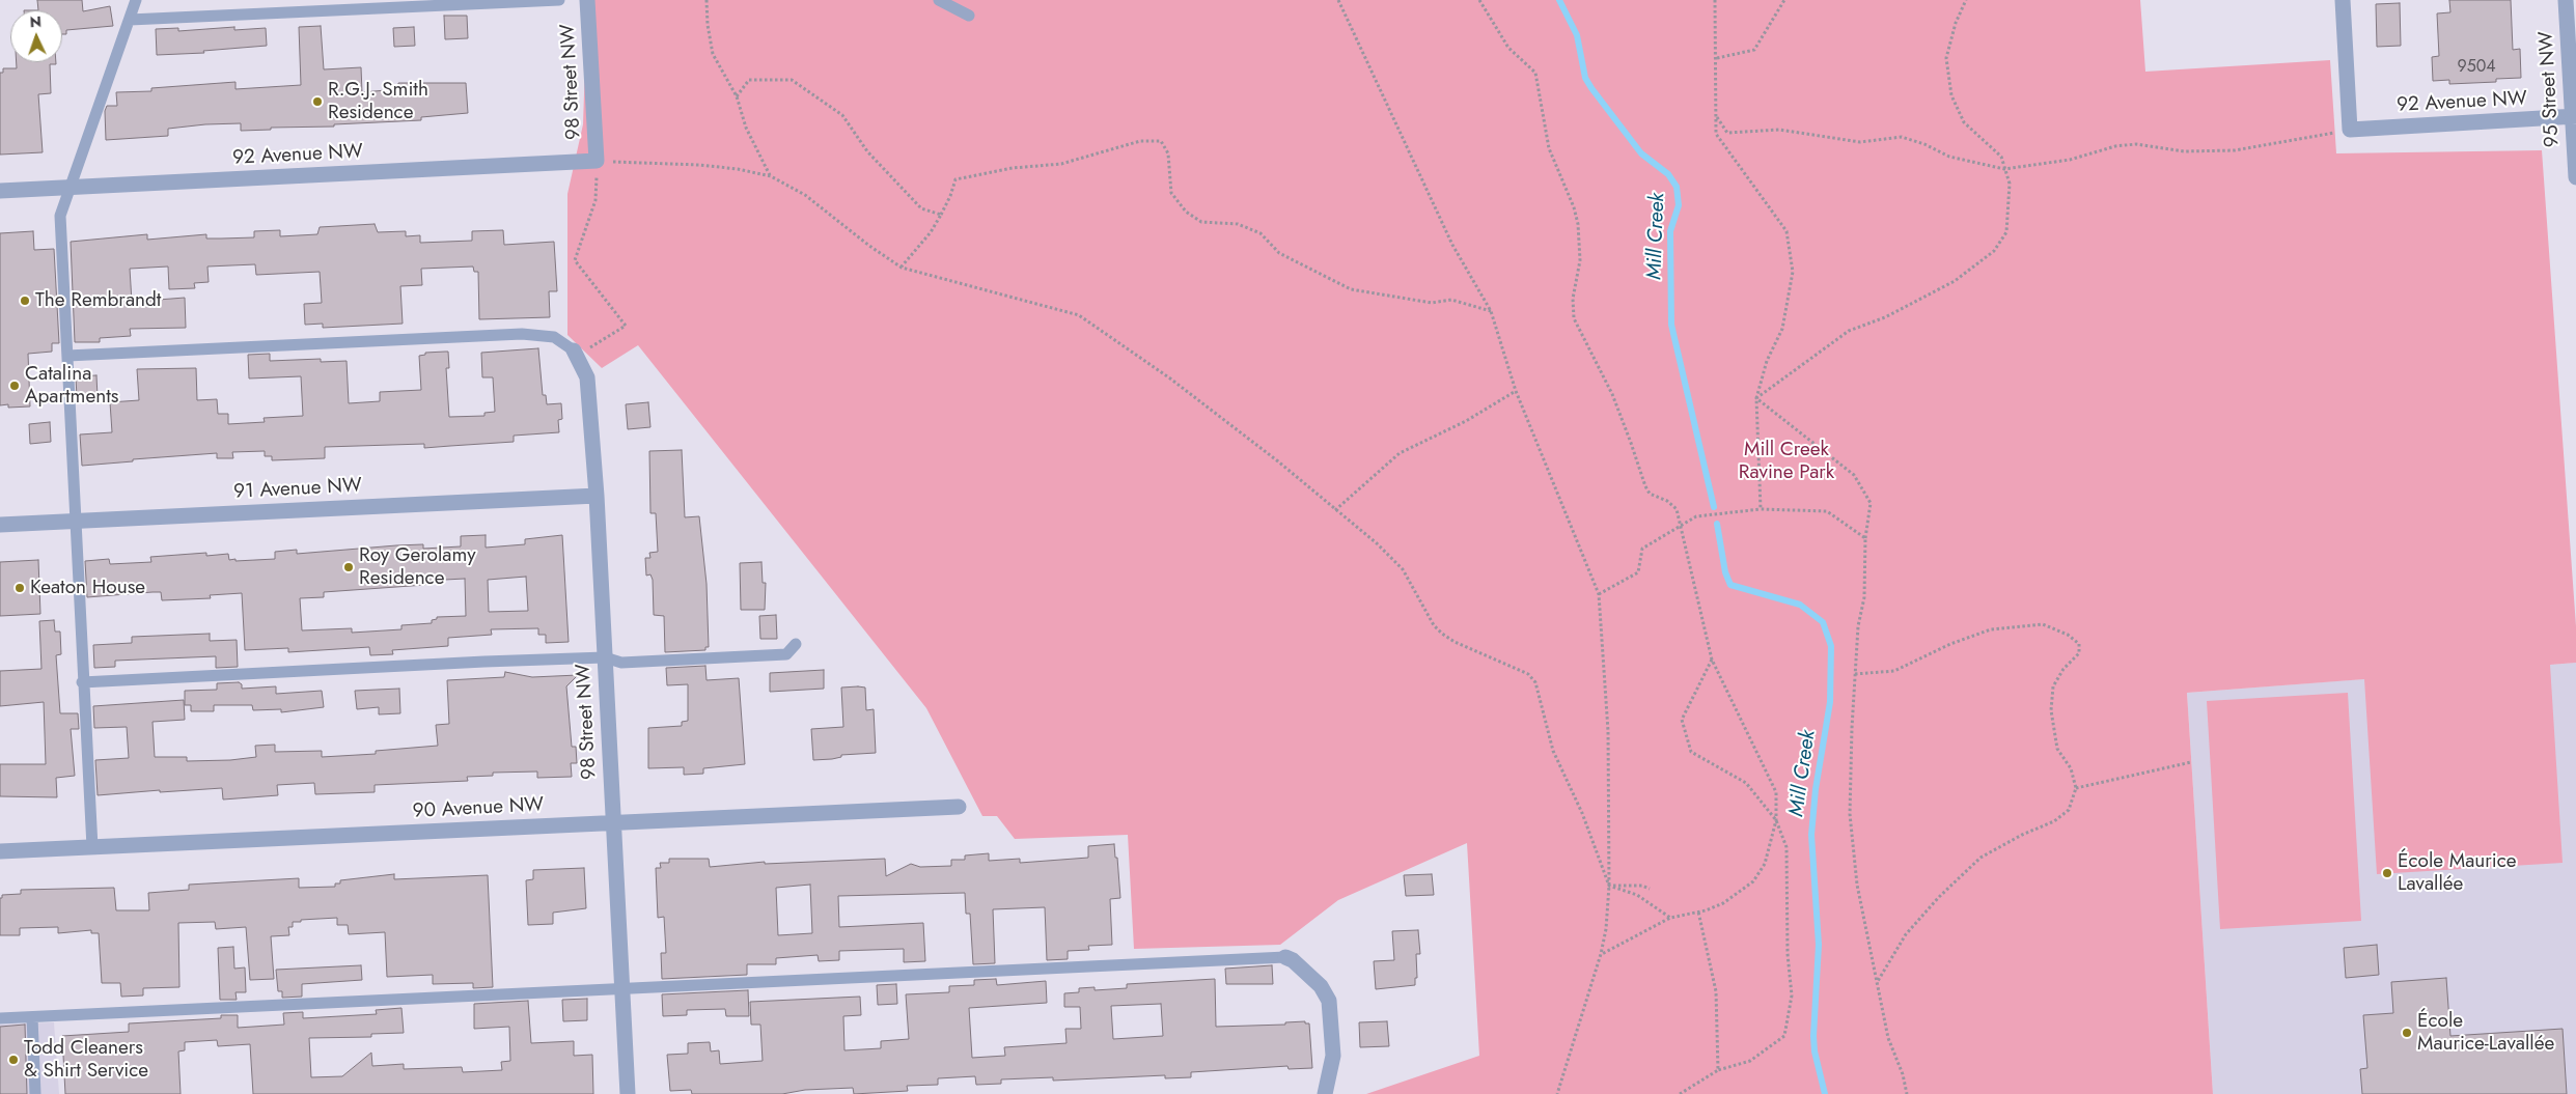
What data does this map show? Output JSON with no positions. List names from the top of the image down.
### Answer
{
  "streets": {
    "street": [
      "98 Street NW",
      "95 Street NW",
      "92 Avenue NW",
      "91 Avenue NW",
      "90 Avenue NW"
    ]
  },
  "crossings": [
    ["98 Street NW", "92 Avenue NW"],
    ["98 Street NW", "91 Avenue NW"],
    ["98 Street NW", "90 Avenue NW"],
    ["95 Street NW", "92 Avenue NW"]
  ],
  "water": ["Mill Creek"],
  "parks": ["Mill Creek Ravine Park"],
  "places": [
    "R.G.J. Smith Residence",
    "The Rembrandt",
    "Catalina Apartments",
    "Roy Gerolamy Residence",
    "Keaton House",
    "École Maurice Lavallée",
    "École Maurice-Lavallée",
    "Todd Cleaners & Shirt Service"
  ],
  "house_numbers": ["9504"],
  "north": "top"
}
